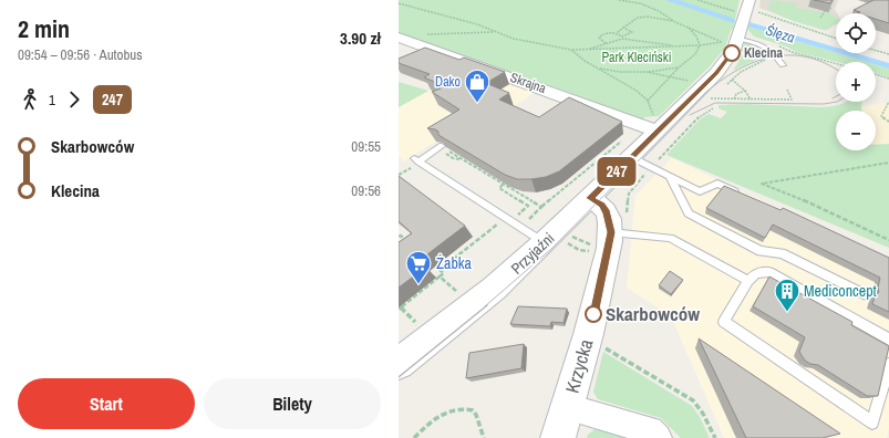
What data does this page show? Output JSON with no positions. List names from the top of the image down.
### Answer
{
  "streets": {
    "street": ["Skrajna", "Przyjaźni", "Krzycka"]
  },
  "crossings": [
    ["Skrajna", "Przyjaźni"],
    ["Przyjaźni", "Krzycka"]
  ],
  "water": ["Ślęza"],
  "parks": ["Park Kleciński"],
  "places": {
    "other": ["Klecina", "Skarbowców"],
    "shop": ["Dako"],
    "supermarket": ["Żabka"],
    "building": ["Mediconcept"]
  },
  "lines": ["bus line 247"],
  "page": {
    "heading": ["2 min", "09:54 – 09:56 · Autobus", "3.90 zł"],
    "on_map": "247",
    "map_buttons": ["+", "−"],
    "legs": ["1", "247"],
    "list": [
      {
        "name": "Skarbowców",
        "value": "09:55"
      },
      {
        "name": "Klecina",
        "value": "09:56"
      }
    ],
    "buttons": ["Start", "Bilety"]
  }
}
